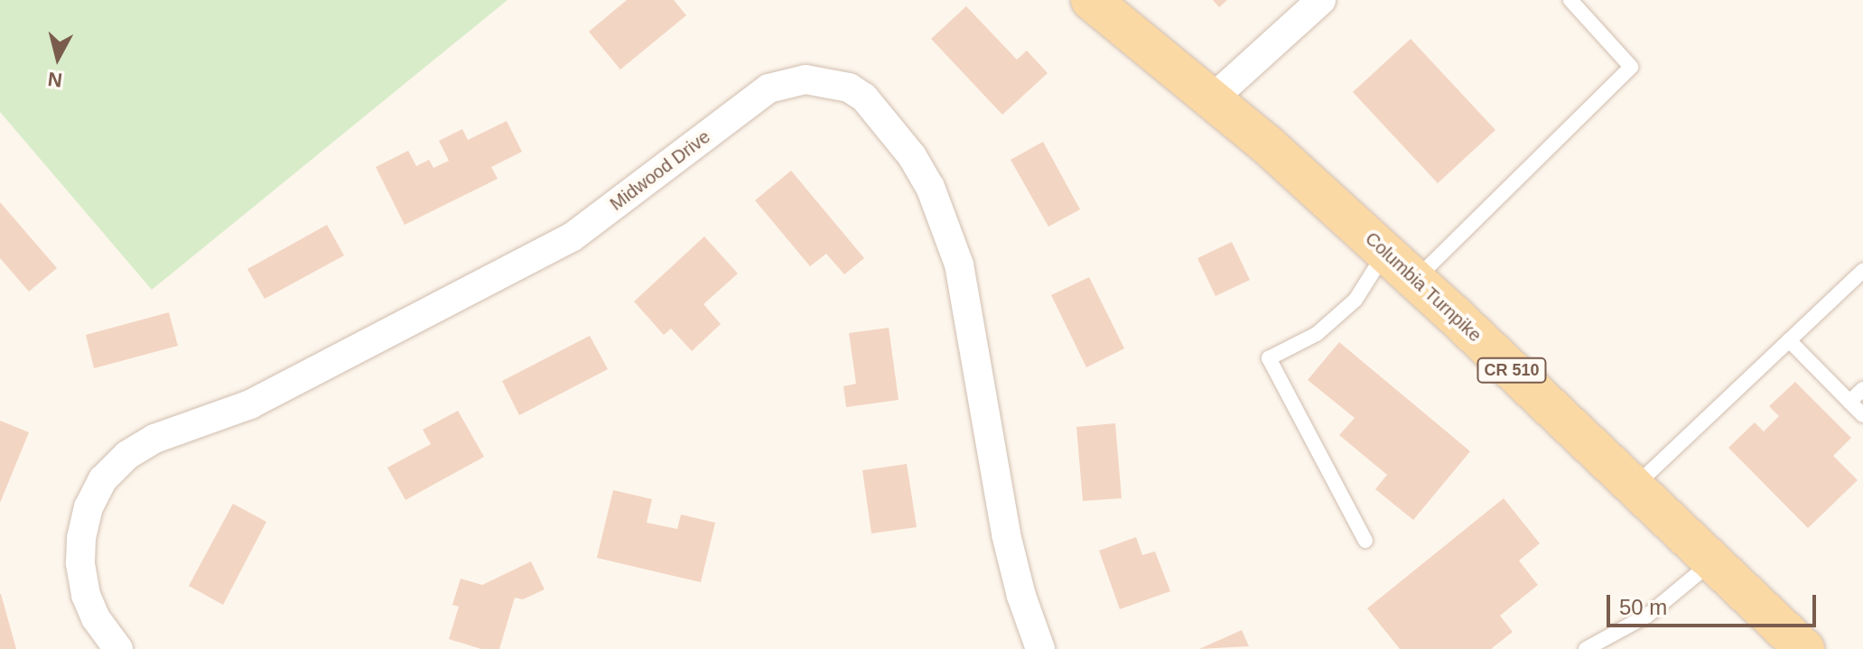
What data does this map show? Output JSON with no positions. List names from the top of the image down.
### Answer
{
  "streets": {
    "main road": ["Columbia Turnpike", "CR 510"],
    "street": ["Midwood Drive"]
  },
  "scale_bar": "50 m",
  "north": "bottom"
}
